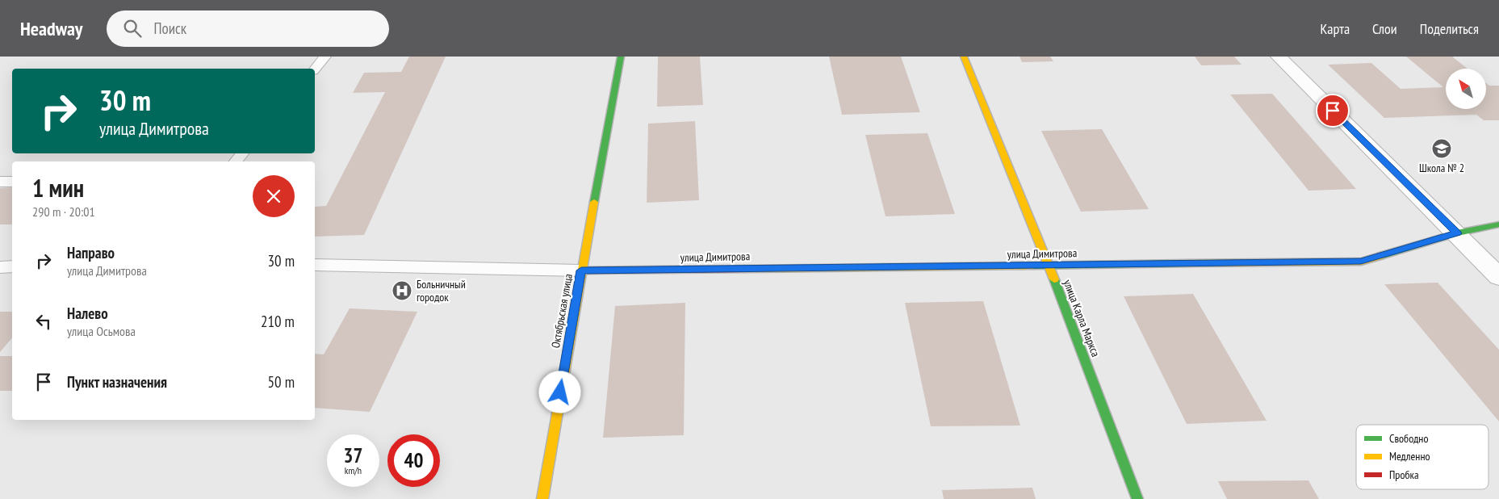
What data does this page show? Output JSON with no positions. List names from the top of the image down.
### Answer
{
  "streets": {
    "street": ["улица Димитрова", "Октябрьская улица", "улица Карла Маркса"]
  },
  "crossings": [
    ["улица Димитрова", "Октябрьская улица"],
    ["улица Димитрова", "улица Карла Маркса"]
  ],
  "places": {
    "school or university": ["Школа № 2"],
    "hospital": ["Больничный городок"]
  },
  "legend": ["Свободно", "Медленно", "Пробка"],
  "north": "top left",
  "page": {
    "header": "Headway",
    "search": "Поиск",
    "nav": ["Карта", "Слои", "Поделиться"],
    "turn": ["30 m", "улица Димитрова"],
    "heading": ["1 мин", "290 m · 20:01"],
    "list": [
      {
        "name": "Направо",
        "note": "улица Димитрова",
        "value": "30 m"
      },
      {
        "name": "Налево",
        "note": "улица Осьмова",
        "value": "210 m"
      },
      {
        "name": "Пункт назначения",
        "value": "50 m"
      }
    ],
    "speed": "37 km/h",
    "limit": "40"
  }
}
